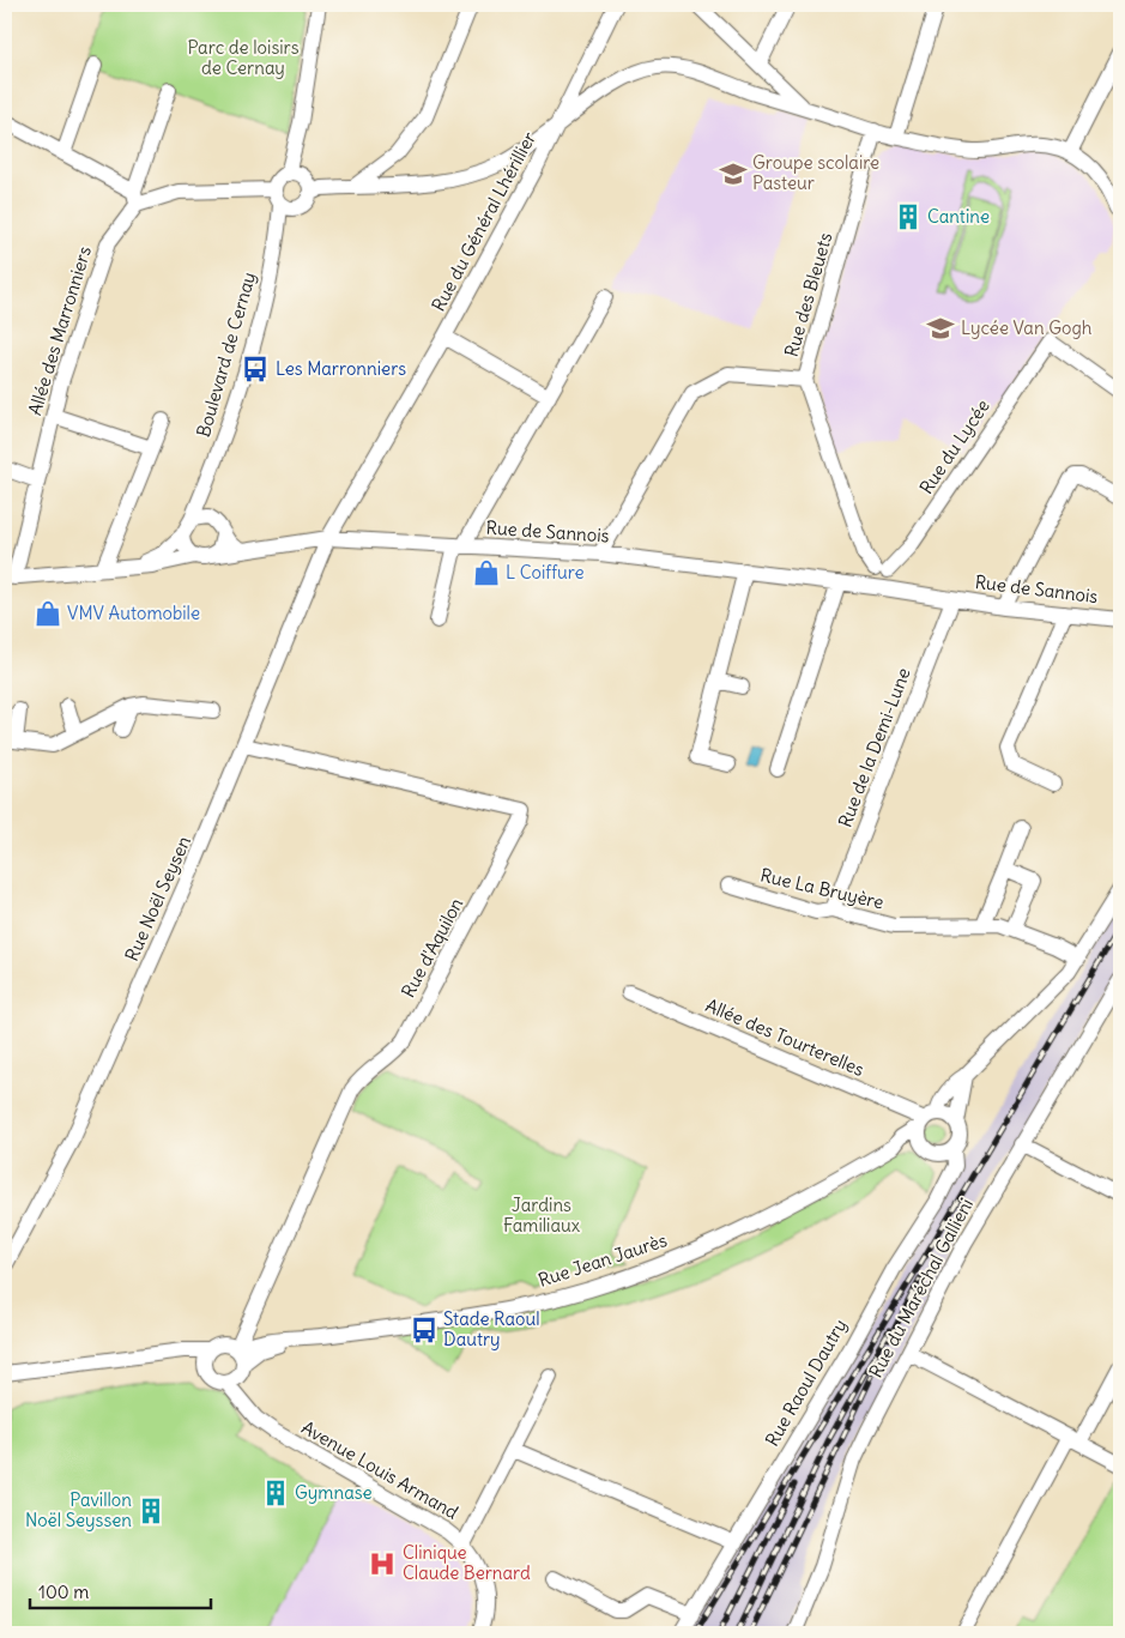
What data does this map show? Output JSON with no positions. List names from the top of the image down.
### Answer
{
  "streets": {
    "street": [
      "Rue du Général Lhérillier",
      "Rue des Bleuets",
      "Allée des Marronniers",
      "Boulevard de Cernay",
      "Rue du Lycée",
      "Rue de Sannois",
      "Rue de la Demi-Lune",
      "Rue La Bruyère",
      "Rue Noël Seysen",
      "Rue d'Aquilon",
      "Allée des Tourterelles",
      "Rue Jean Jaurès",
      "Rue du Maréchal Gallieni",
      "Rue Raoul Dautry",
      "Avenue Louis Armand"
    ]
  },
  "crossings": [
    ["Rue du Général Lhérillier", "Rue des Bleuets"],
    ["Rue du Général Lhérillier", "Rue de Sannois"],
    ["Rue du Général Lhérillier", "Rue Noël Seysen"],
    ["Rue des Bleuets", "Rue du Lycée"],
    ["Rue des Bleuets", "Rue de Sannois"],
    ["Boulevard de Cernay", "Rue de Sannois"],
    ["Rue du Lycée", "Rue de Sannois"],
    ["Rue de Sannois", "Rue de la Demi-Lune"],
    ["Rue de Sannois", "Rue Noël Seysen"],
    ["Rue de la Demi-Lune", "Rue La Bruyère"],
    ["Rue La Bruyère", "Rue Jean Jaurès"],
    ["Rue Noël Seysen", "Rue d'Aquilon"],
    ["Rue d'Aquilon", "Rue Jean Jaurès"],
    ["Rue d'Aquilon", "Avenue Louis Armand"],
    ["Allée des Tourterelles", "Rue Jean Jaurès"],
    ["Allée des Tourterelles", "Rue Raoul Dautry"],
    ["Rue Jean Jaurès", "Rue Raoul Dautry"],
    ["Rue Jean Jaurès", "Avenue Louis Armand"]
  ],
  "parks": ["Parc de loisirs de Cernay", "Jardins Familiaux"],
  "places": {
    "school or university": ["Groupe scolaire Pasteur", "Lycée Van Gogh"],
    "building": ["Cantine", "Gymnase", "Pavillon Noël Seyssen"],
    "bus stop": ["Les Marronniers", "Stade Raoul Dautry"],
    "shop": ["L Coiffure", "VMV Automobile"],
    "hospital": ["Clinique Claude Bernard"]
  },
  "scale_bar": "100 m"
}
